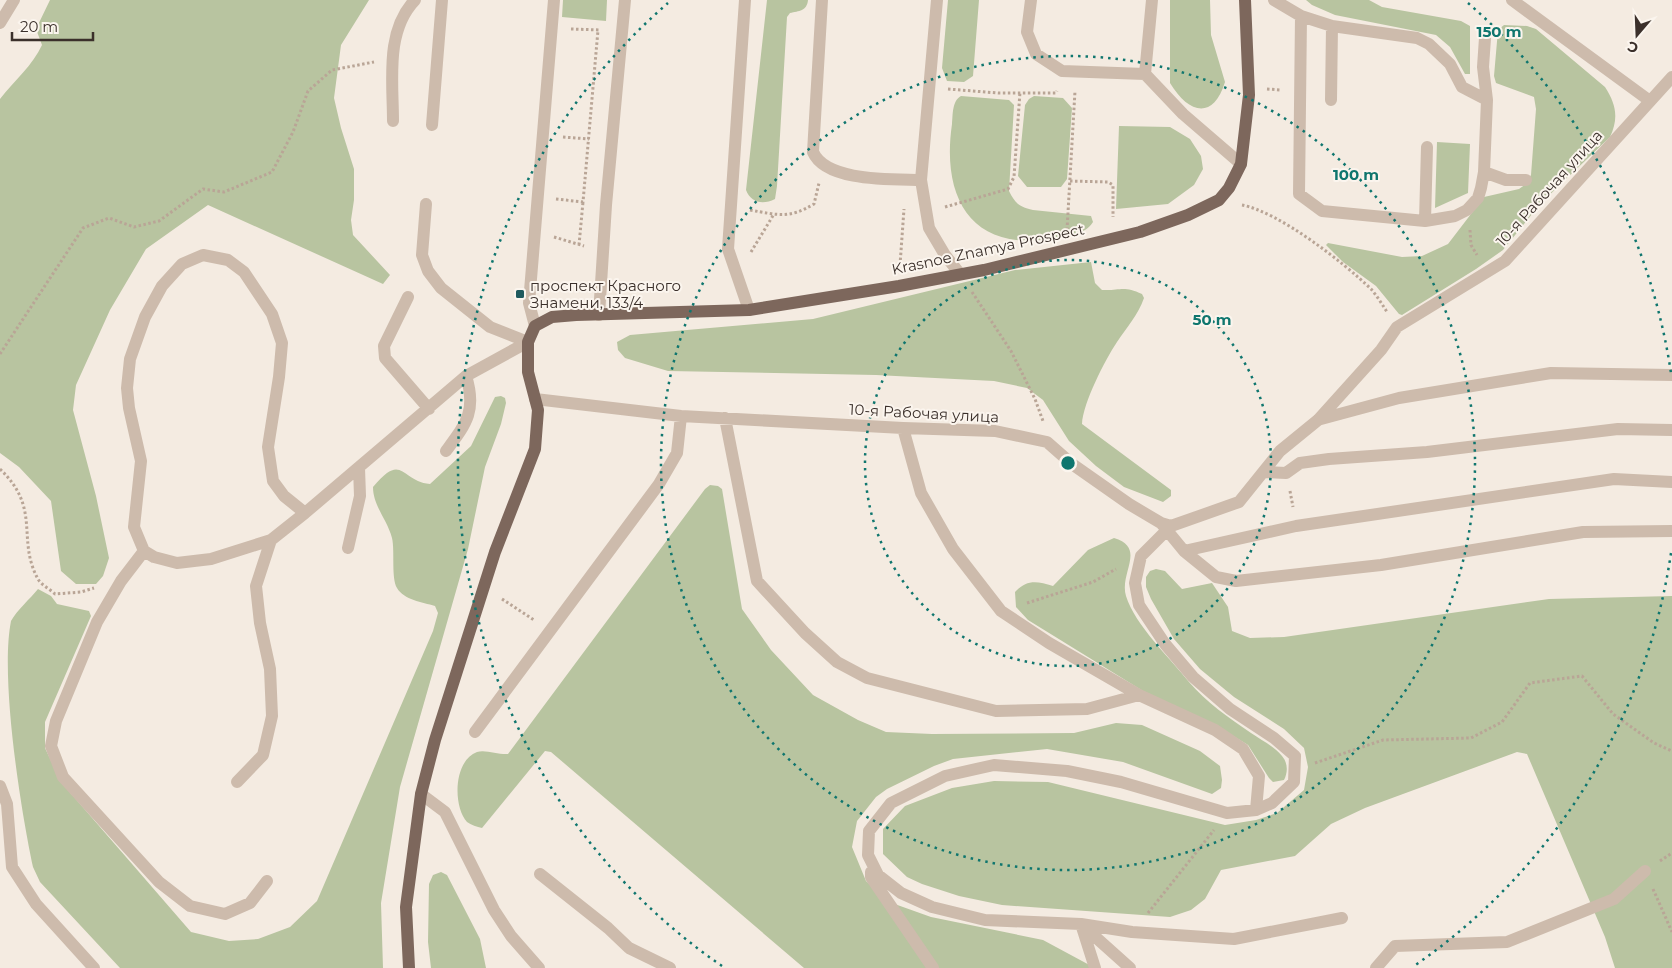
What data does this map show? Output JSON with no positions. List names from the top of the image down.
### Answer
{
  "streets": {
    "main road": ["Krasnoe Znamya Prospect"],
    "street": ["10-я Рабочая улица"]
  },
  "places": {
    "transit": ["проспект Красного Знамени, 133/4"]
  },
  "scale_bar": "20 m",
  "north": "bottom",
  "rings": ["150 m", "100 m", "50 m"]
}
